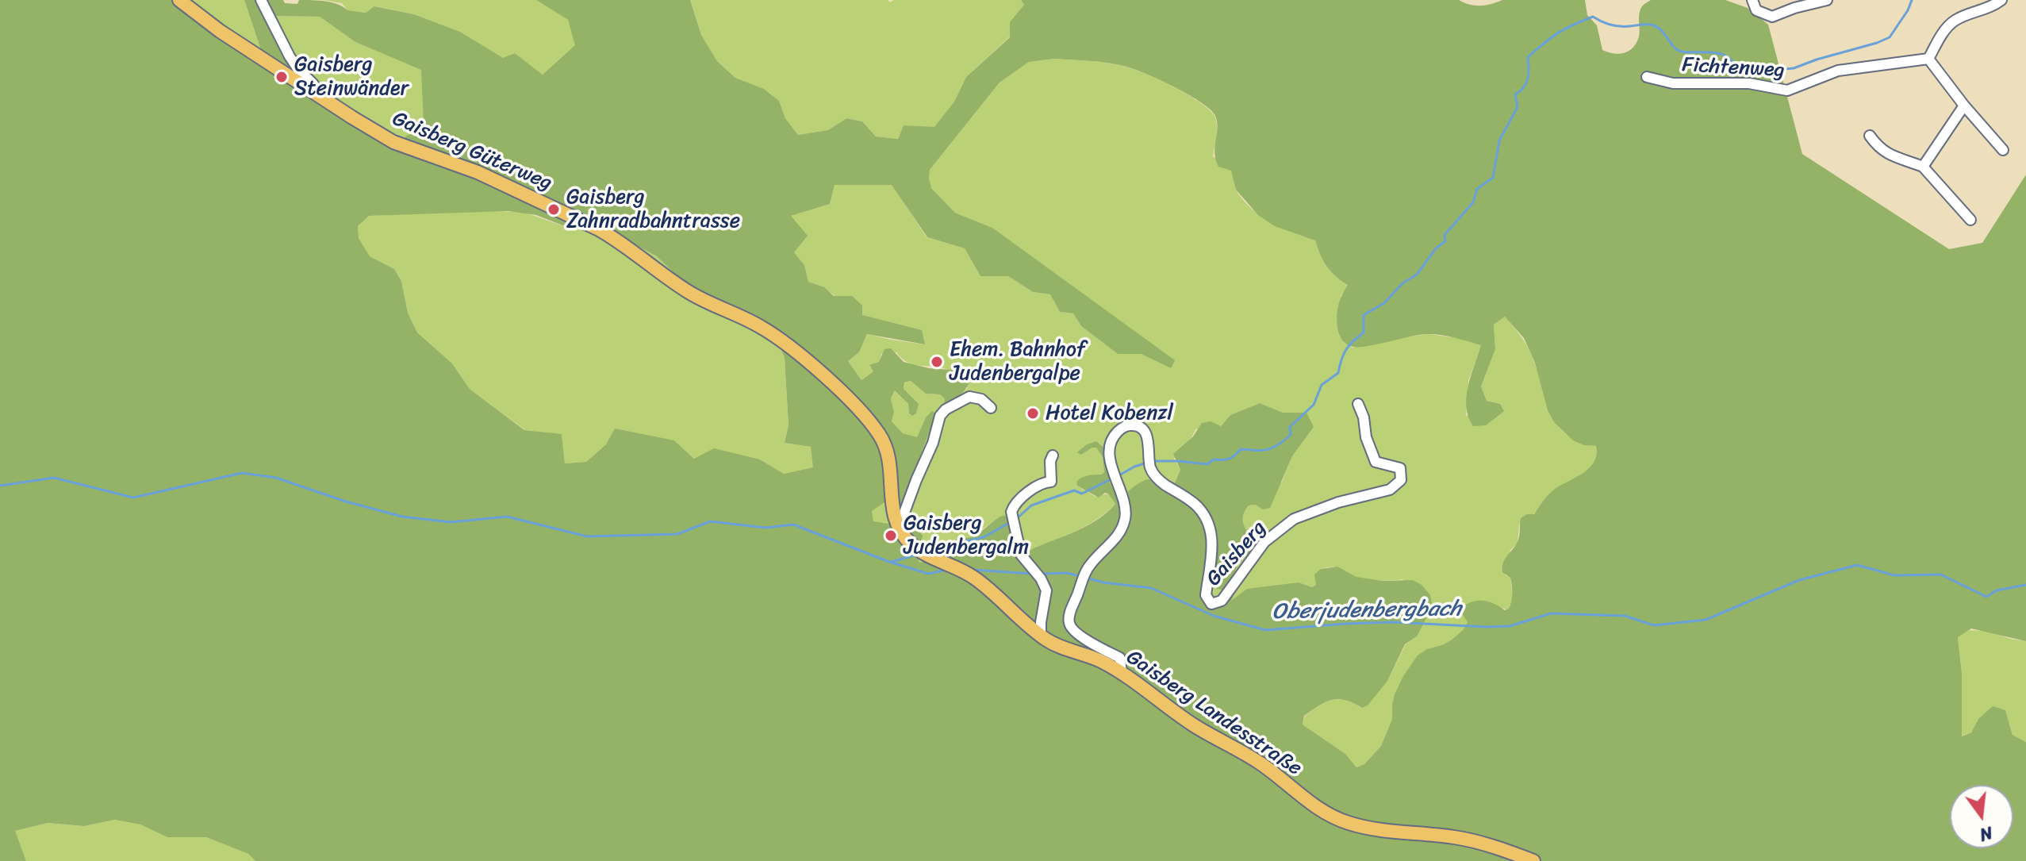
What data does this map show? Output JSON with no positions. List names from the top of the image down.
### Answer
{
  "streets": {
    "main road": ["Gaisberg Güterweg", "Gaisberg Landesstraße"],
    "street": ["Fichtenweg", "Gaisberg"]
  },
  "crossings": [
    ["Gaisberg Güterweg", "Gaisberg Landesstraße"],
    ["Gaisberg", "Gaisberg Landesstraße"]
  ],
  "water": ["Oberjudenbergbach"],
  "places": [
    "Gaisberg Steinwänder",
    "Gaisberg Zahnradbahntrasse",
    "Ehem. Bahnhof Judenbergalpe",
    "Hotel Kobenzl",
    "Gaisberg Judenbergalm"
  ],
  "north": "bottom"
}
